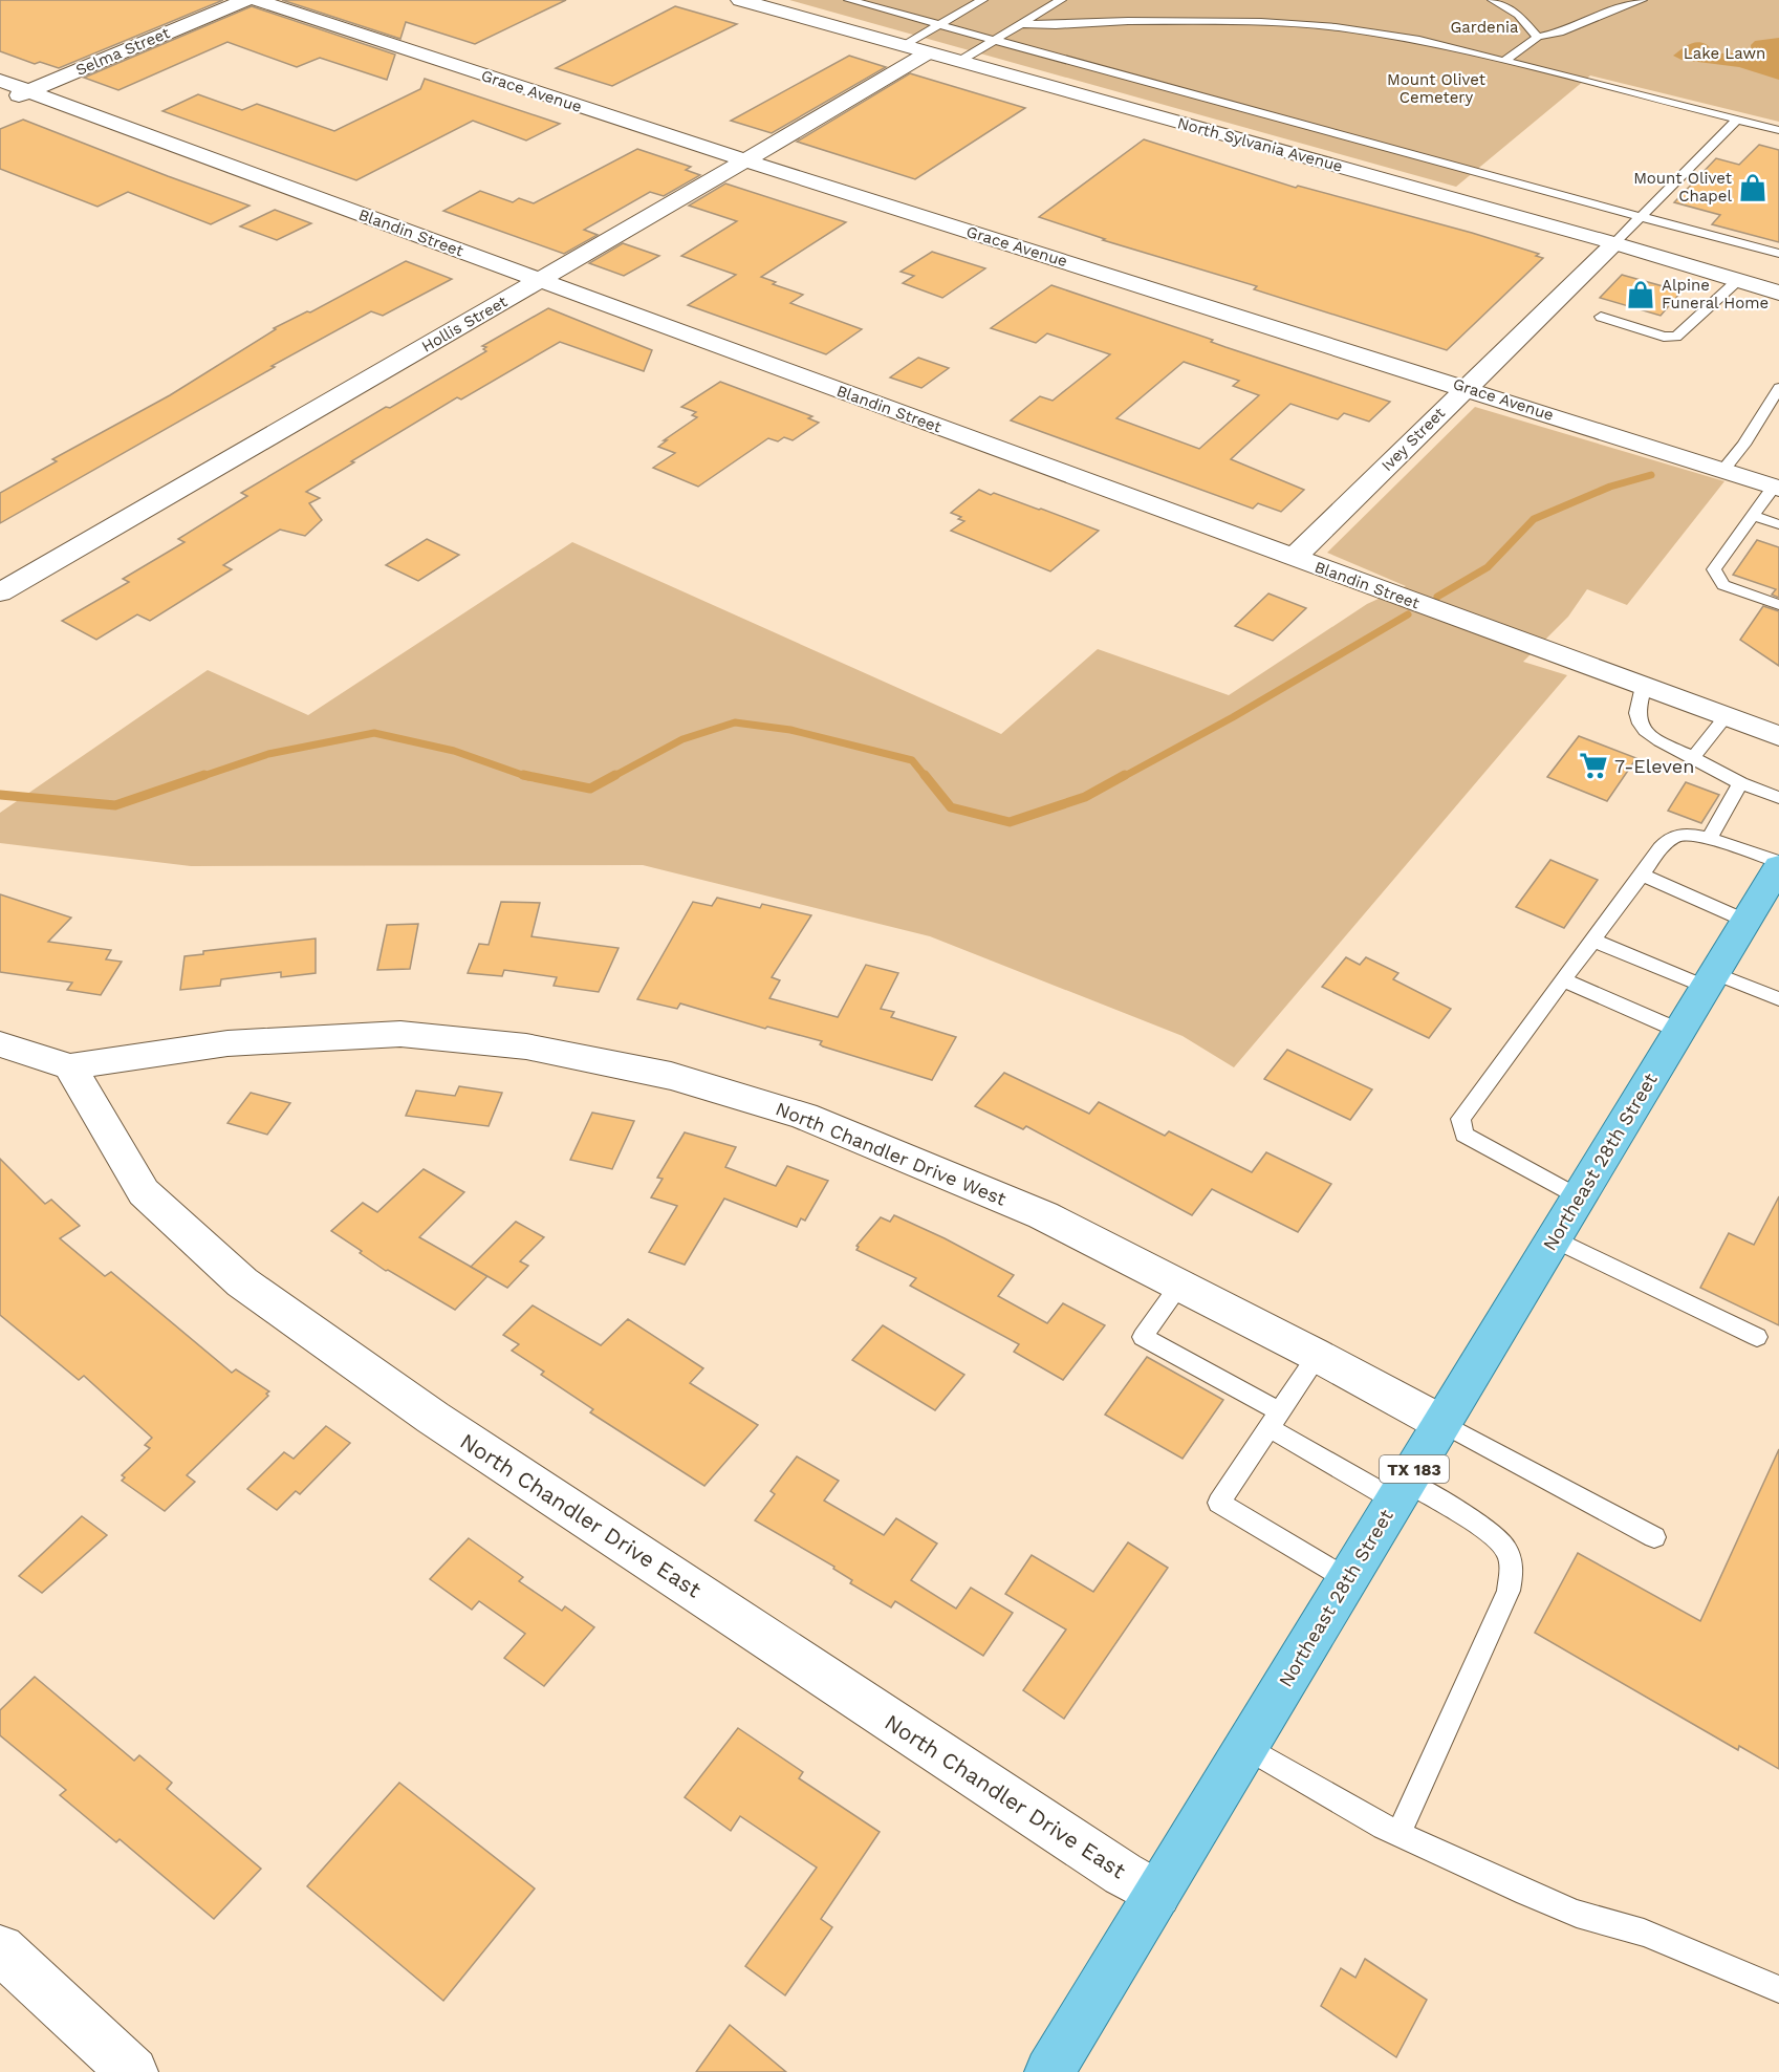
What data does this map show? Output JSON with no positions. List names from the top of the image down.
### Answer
{
  "streets": {
    "main road": ["Northeast 28th Street", "TX 183"],
    "street": [
      "Selma Street",
      "Grace Avenue",
      "North Sylvania Avenue",
      "Blandin Street",
      "Hollis Street",
      "Ivey Street",
      "North Chandler Drive West",
      "North Chandler Drive East"
    ]
  },
  "crossings": [
    ["Selma Street", "Blandin Street"],
    ["Grace Avenue", "Hollis Street"],
    ["Grace Avenue", "Ivey Street"],
    ["North Sylvania Avenue", "Hollis Street"],
    ["North Sylvania Avenue", "Ivey Street"],
    ["Blandin Street", "Hollis Street"],
    ["Blandin Street", "Ivey Street"],
    ["North Chandler Drive West", "Northeast 28th Street"],
    ["North Chandler Drive West", "North Chandler Drive East"],
    ["Northeast 28th Street", "North Chandler Drive East"]
  ],
  "parks": ["Gardenia", "Lake Lawn", "Mount Olivet Cemetery"],
  "places": {
    "shop": ["Mount Olivet Chapel", "Alpine Funeral Home"],
    "supermarket": ["7-Eleven"]
  }
}
